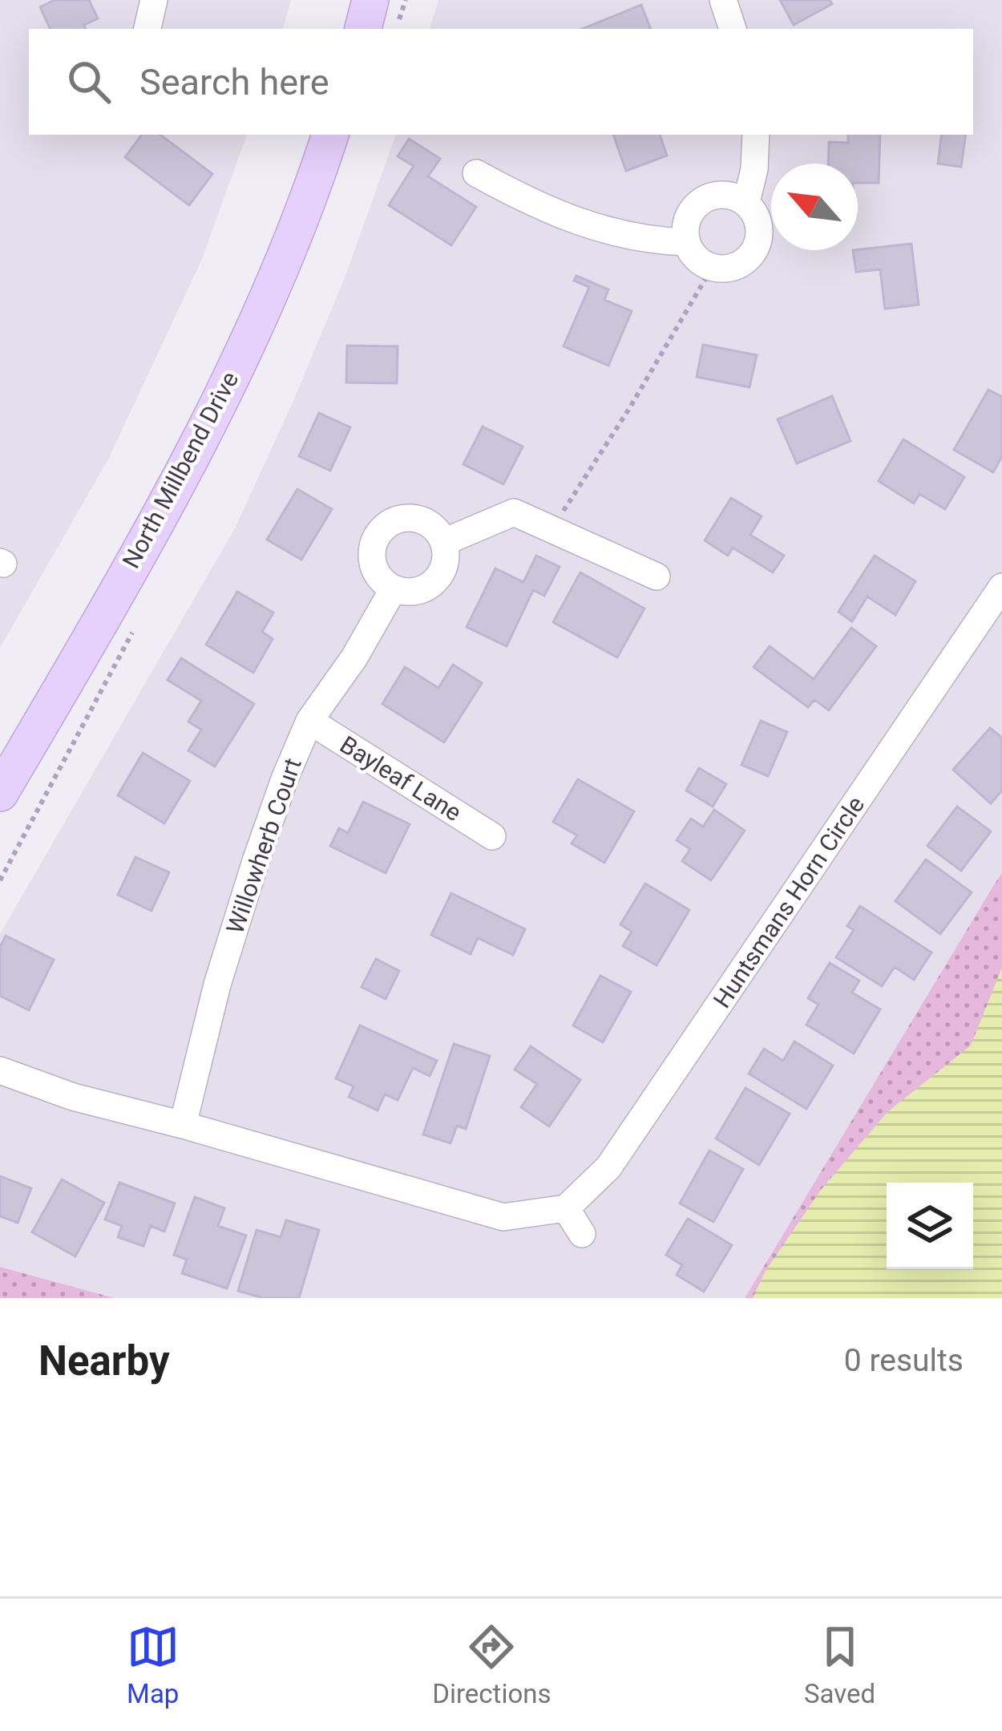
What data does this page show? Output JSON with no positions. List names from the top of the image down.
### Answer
{
  "streets": {
    "street": [
      "North Millbend Drive",
      "Bayleaf Lane",
      "Willowherb Court",
      "Huntsmans Horn Circle"
    ]
  },
  "crossings": [
    ["Bayleaf Lane", "Willowherb Court"]
  ],
  "north": "top left",
  "page": {
    "search": "Search here",
    "heading": ["Nearby", "0 results"],
    "nav": ["Map", "Directions", "Saved"]
  }
}
